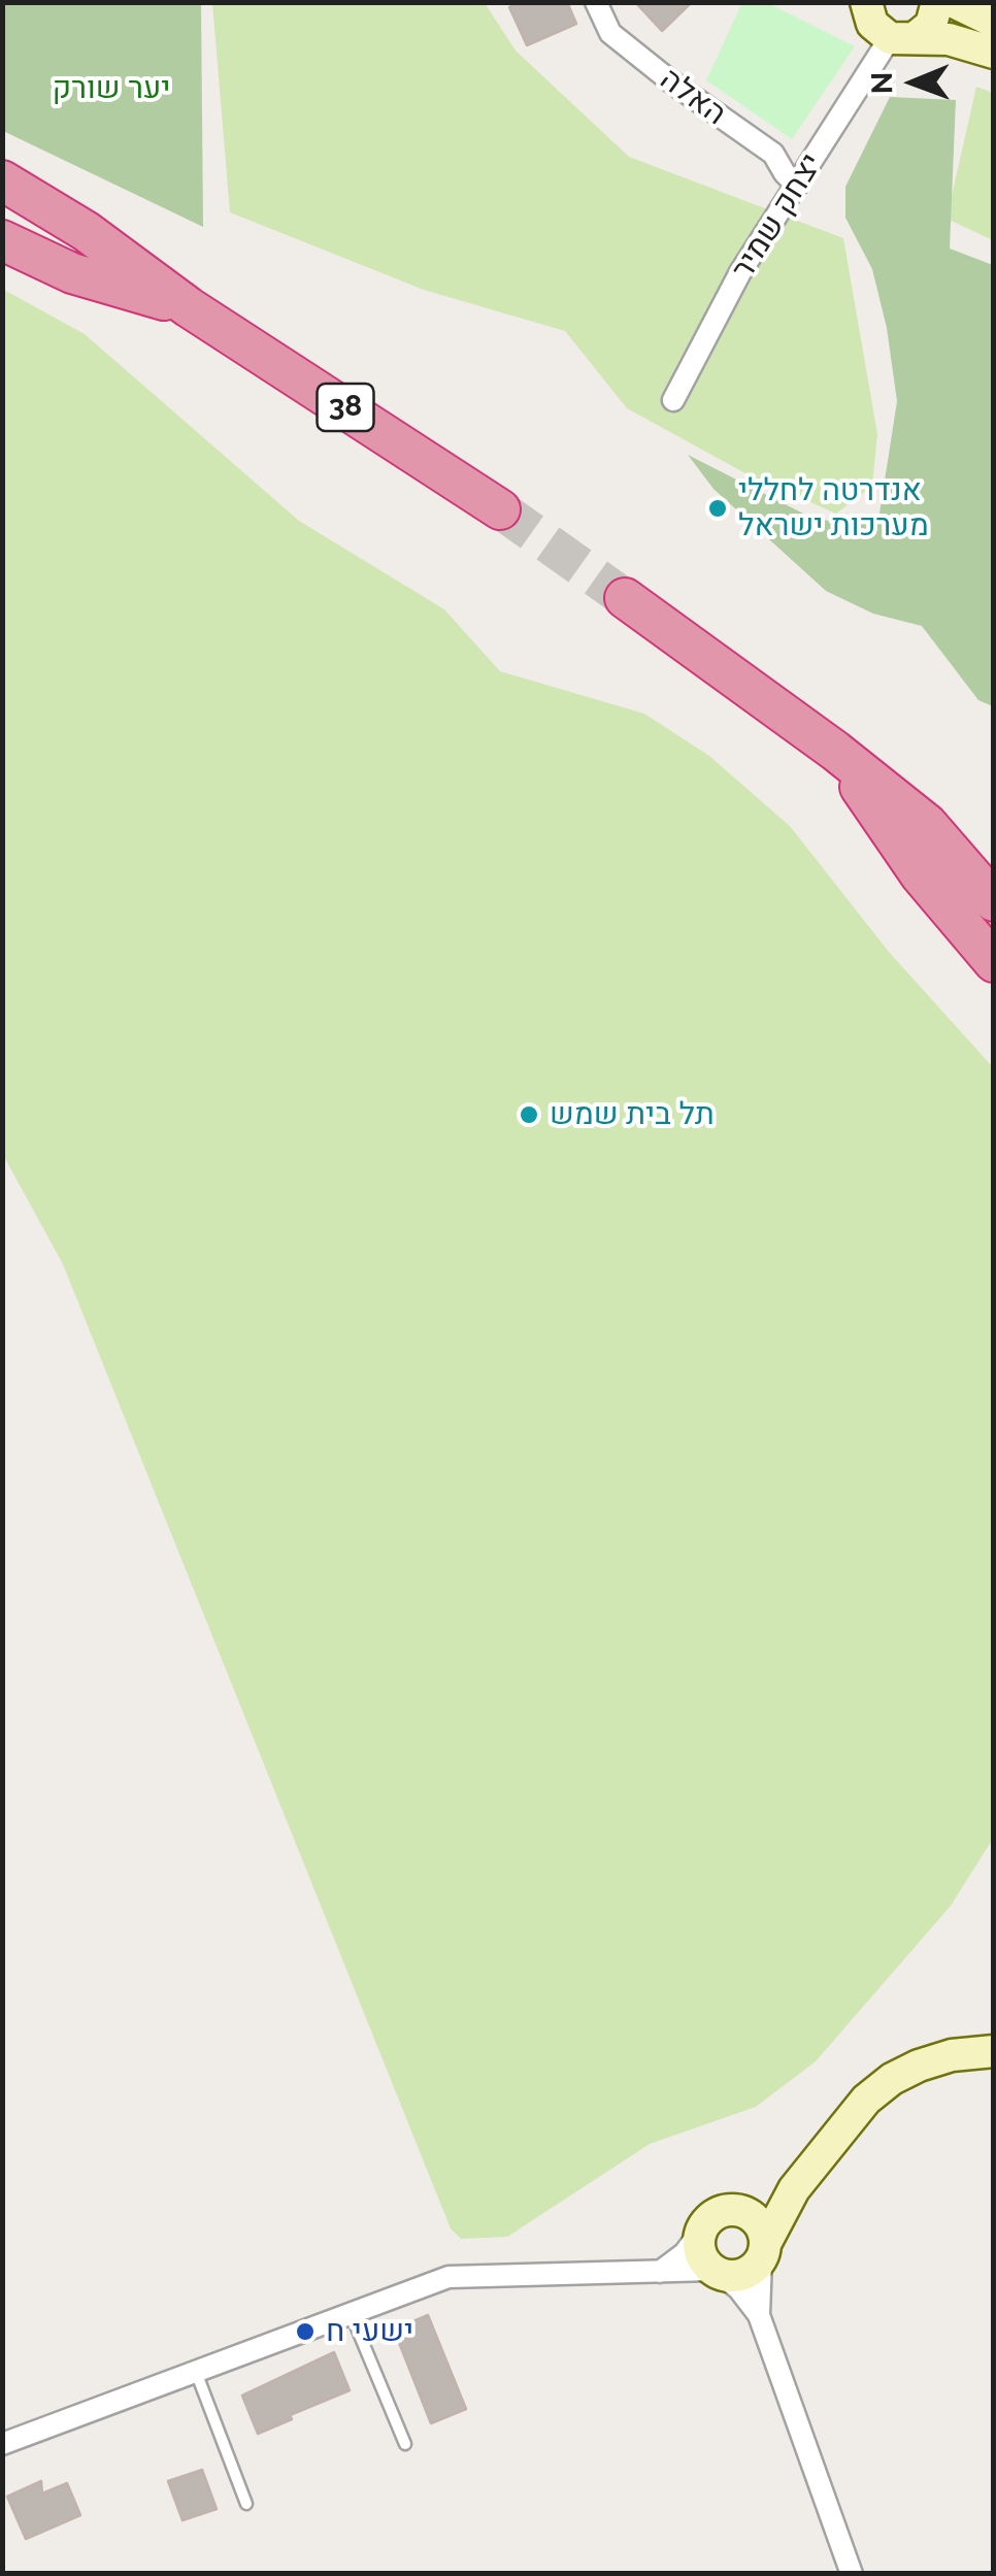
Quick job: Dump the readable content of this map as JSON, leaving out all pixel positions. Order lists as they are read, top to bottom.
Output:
{
  "streets": {
    "highway": ["38"],
    "street": ["האלה", "יצחק שמיר"]
  },
  "crossings": [
    ["האלה", "יצחק שמיר"]
  ],
  "parks": ["יער שורק"],
  "places": ["אנדרטה לחללי מערכות ישראל", "תל בית שמש", "ישעי ח"],
  "north": "left"
}
